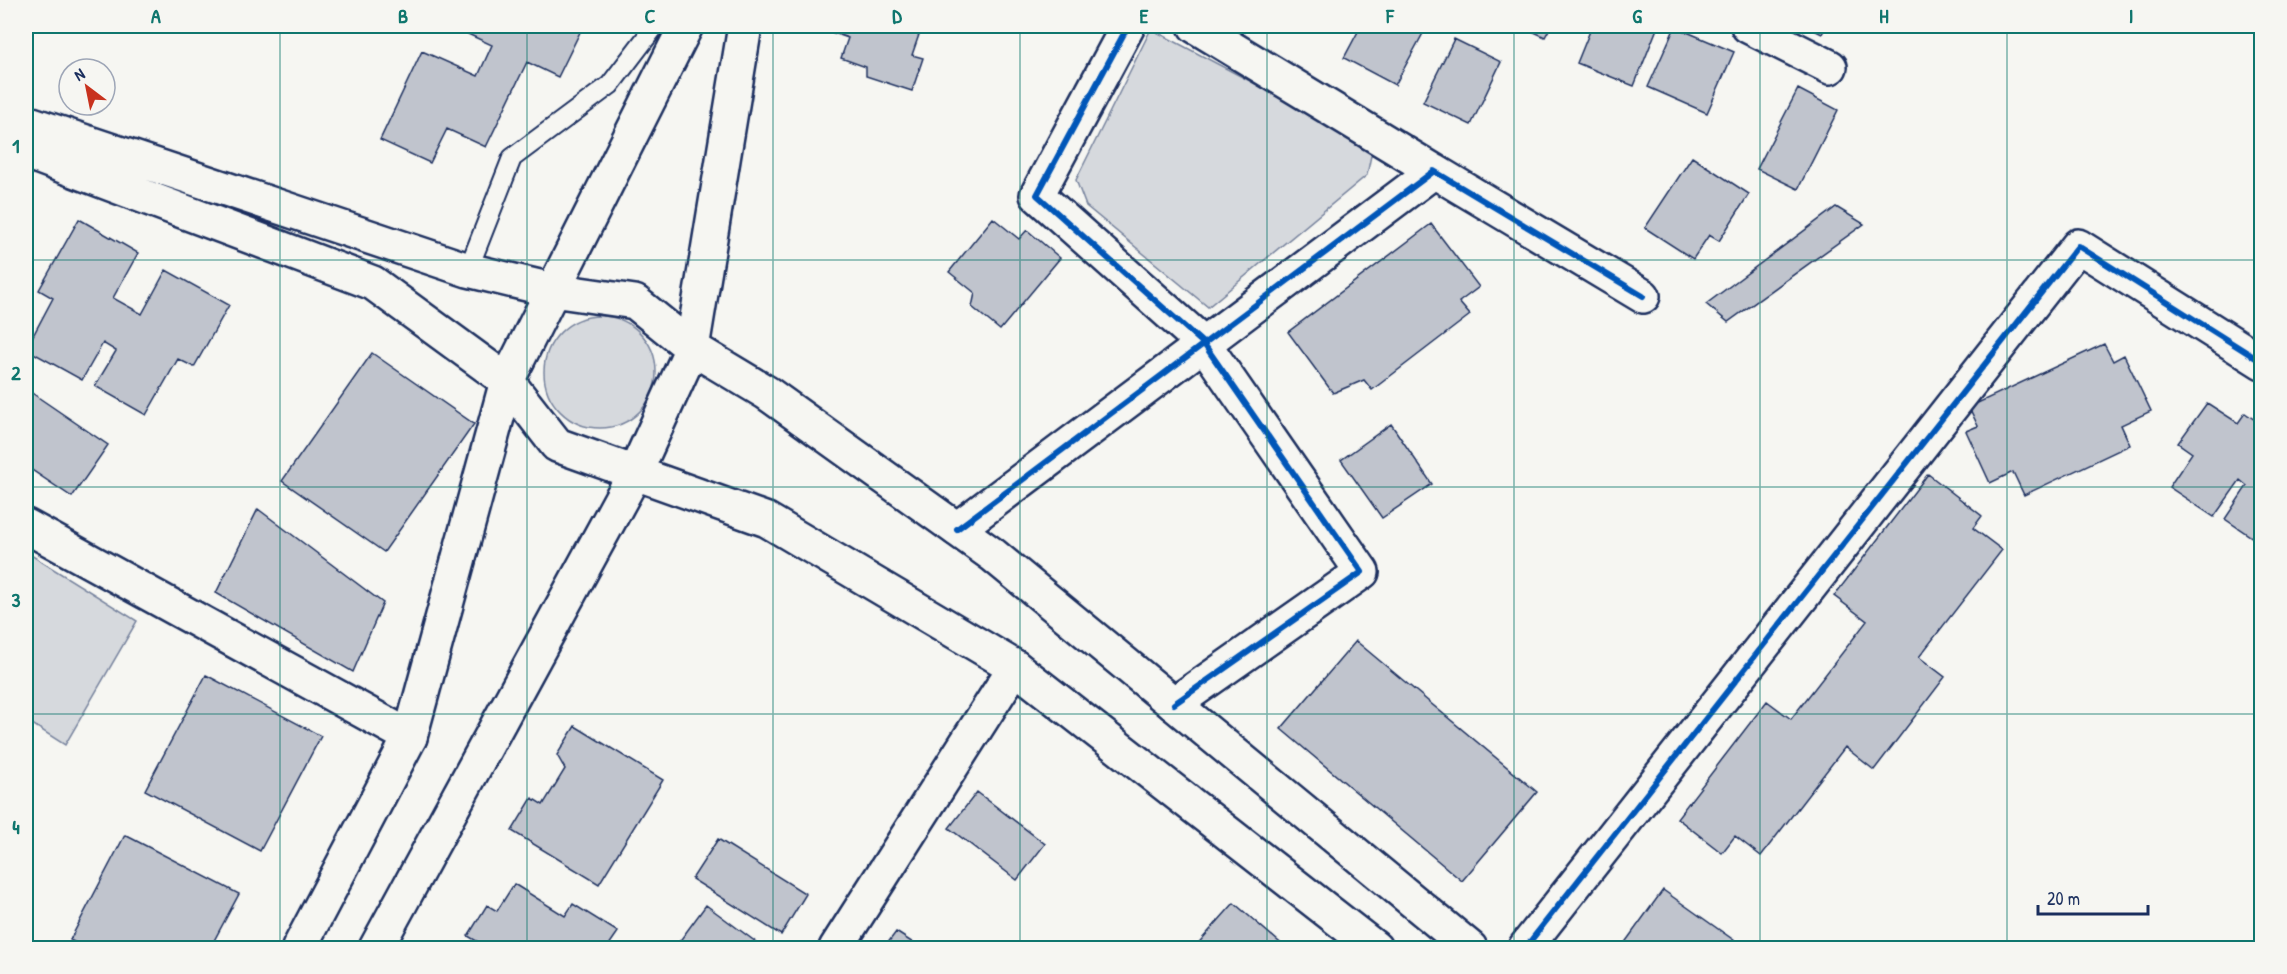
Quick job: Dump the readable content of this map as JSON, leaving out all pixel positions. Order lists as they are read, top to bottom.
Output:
{
  "scale_bar": "20 m",
  "north": "top left",
  "grid": {
    "columns": [
      "A",
      "B",
      "C",
      "D",
      "E",
      "F",
      "G",
      "H",
      "I"
    ],
    "rows": [
      "1",
      "2",
      "3",
      "4"
    ]
  }
}
